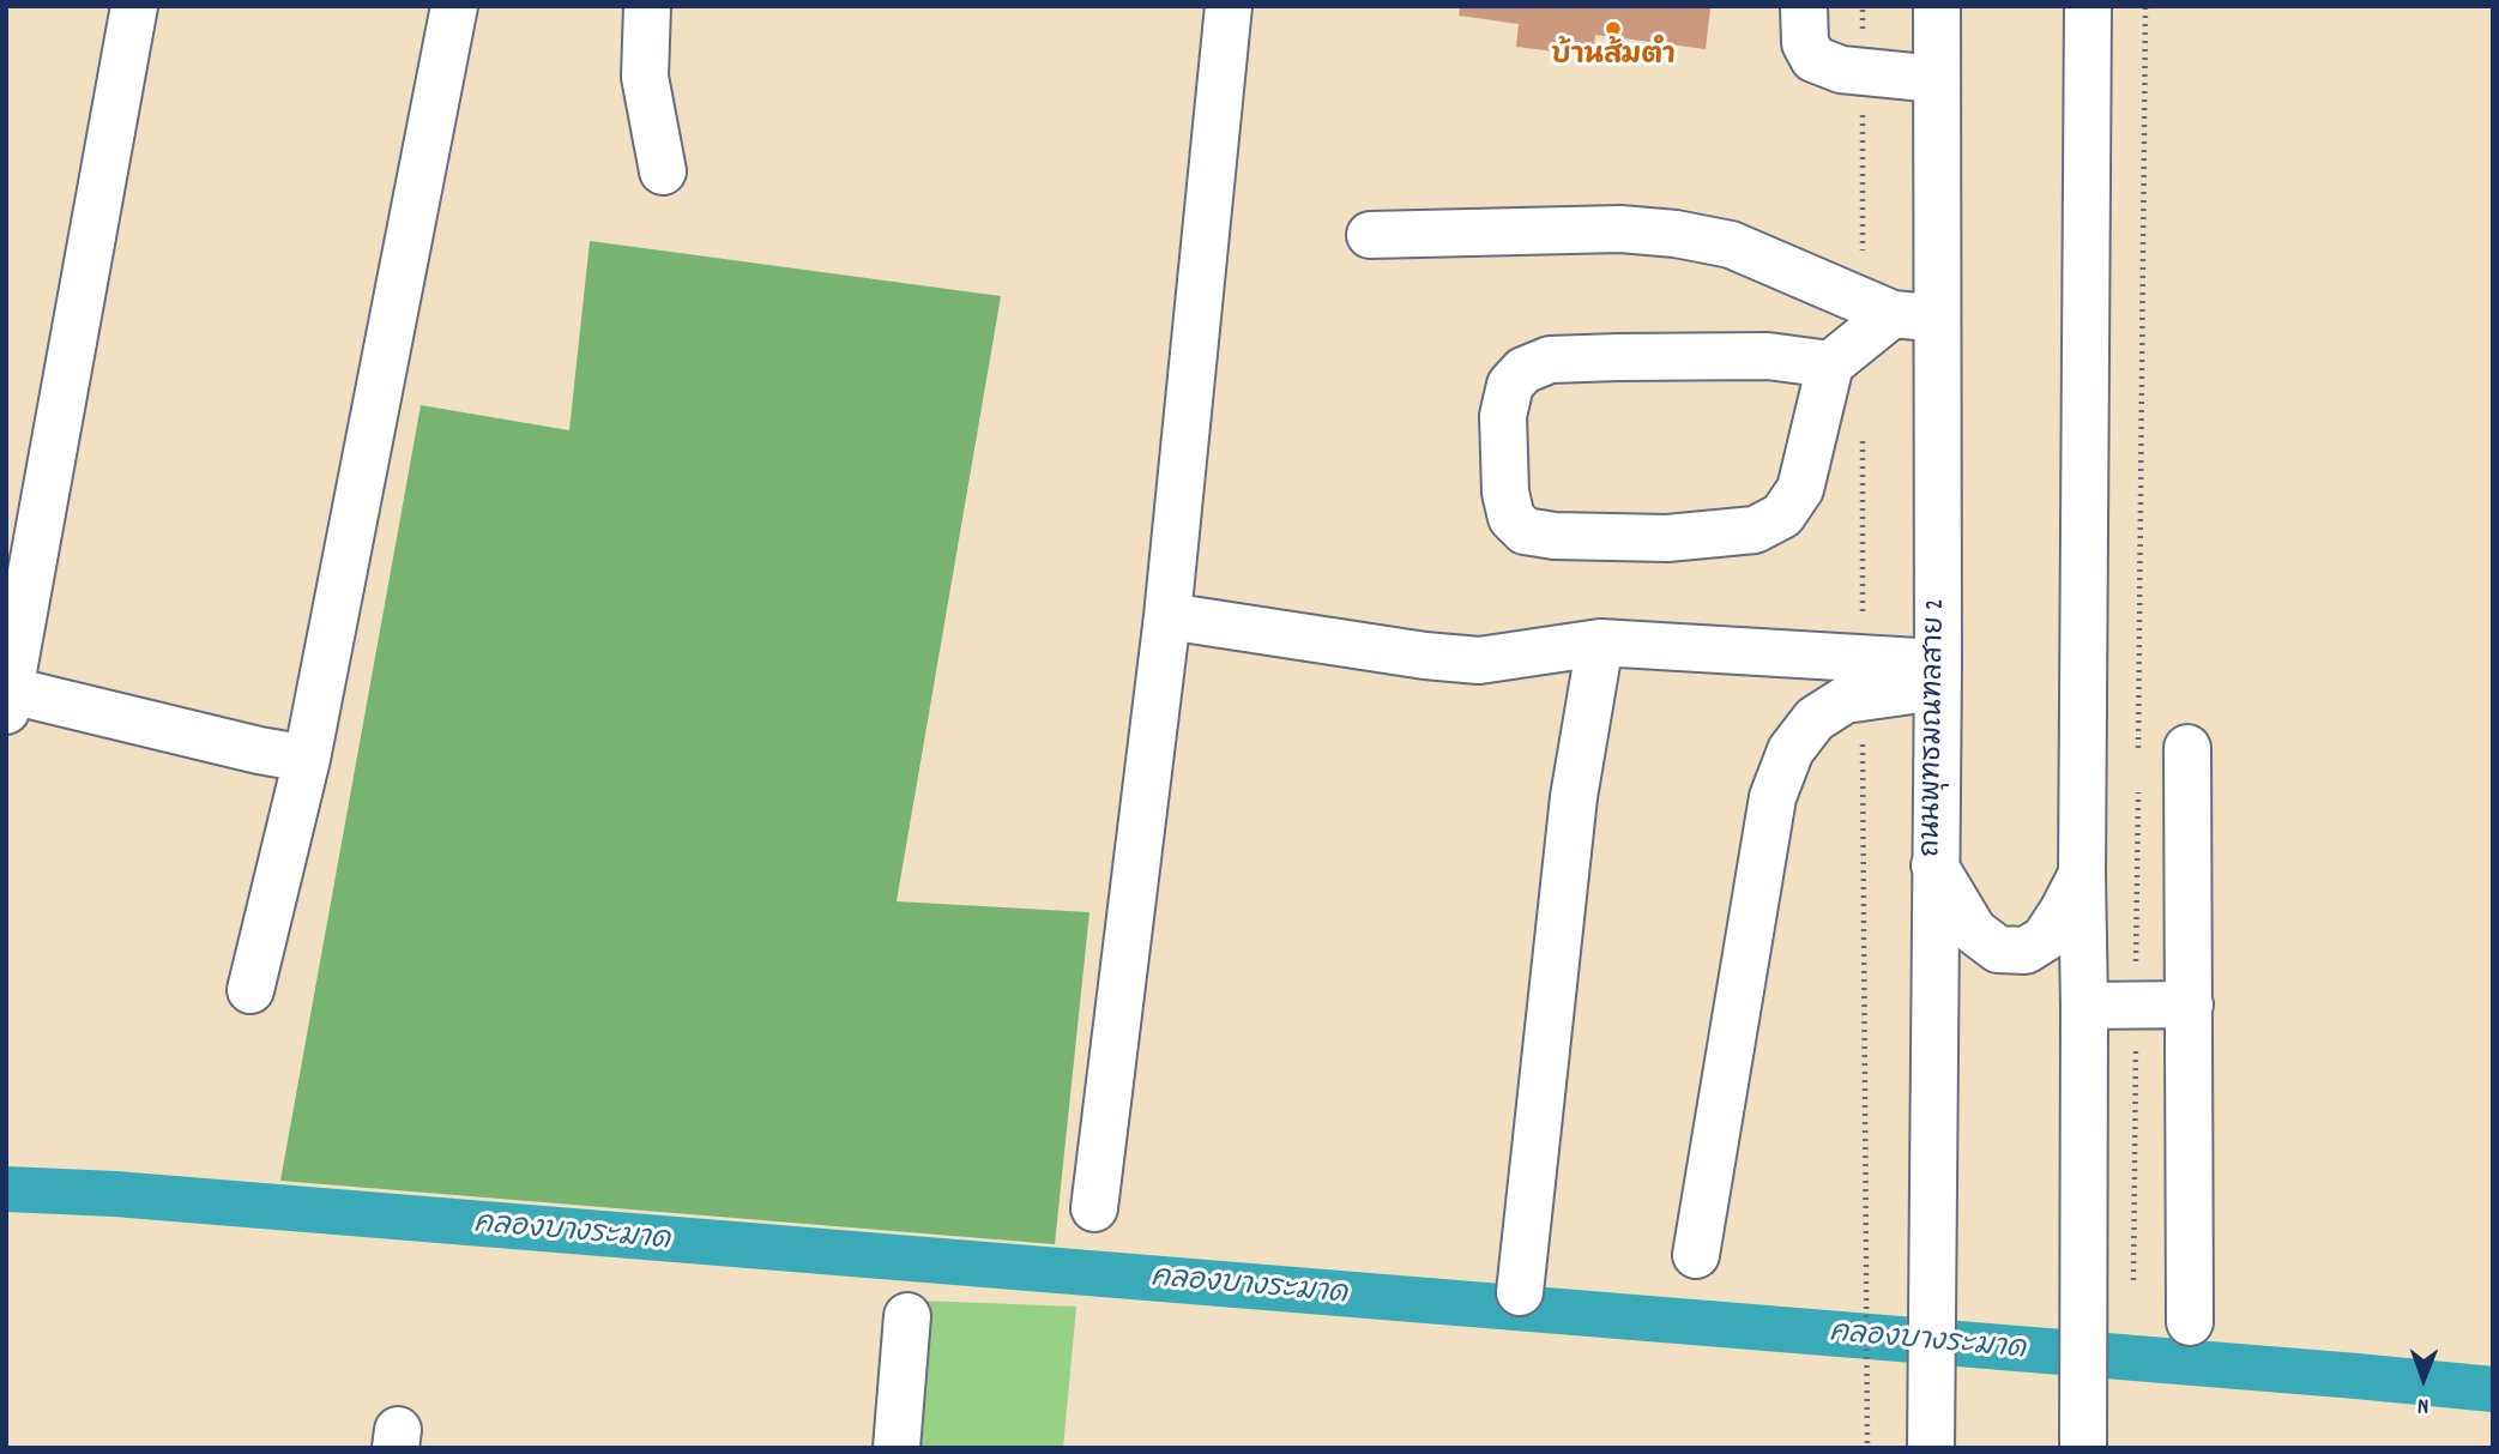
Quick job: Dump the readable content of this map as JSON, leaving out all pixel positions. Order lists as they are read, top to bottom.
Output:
{
  "streets": {
    "street": ["ถนนพุทธมณฑลสาย 2"]
  },
  "water": ["คลองบางระมาด"],
  "places": ["บ้านส้มตำ"],
  "north": "bottom"
}
